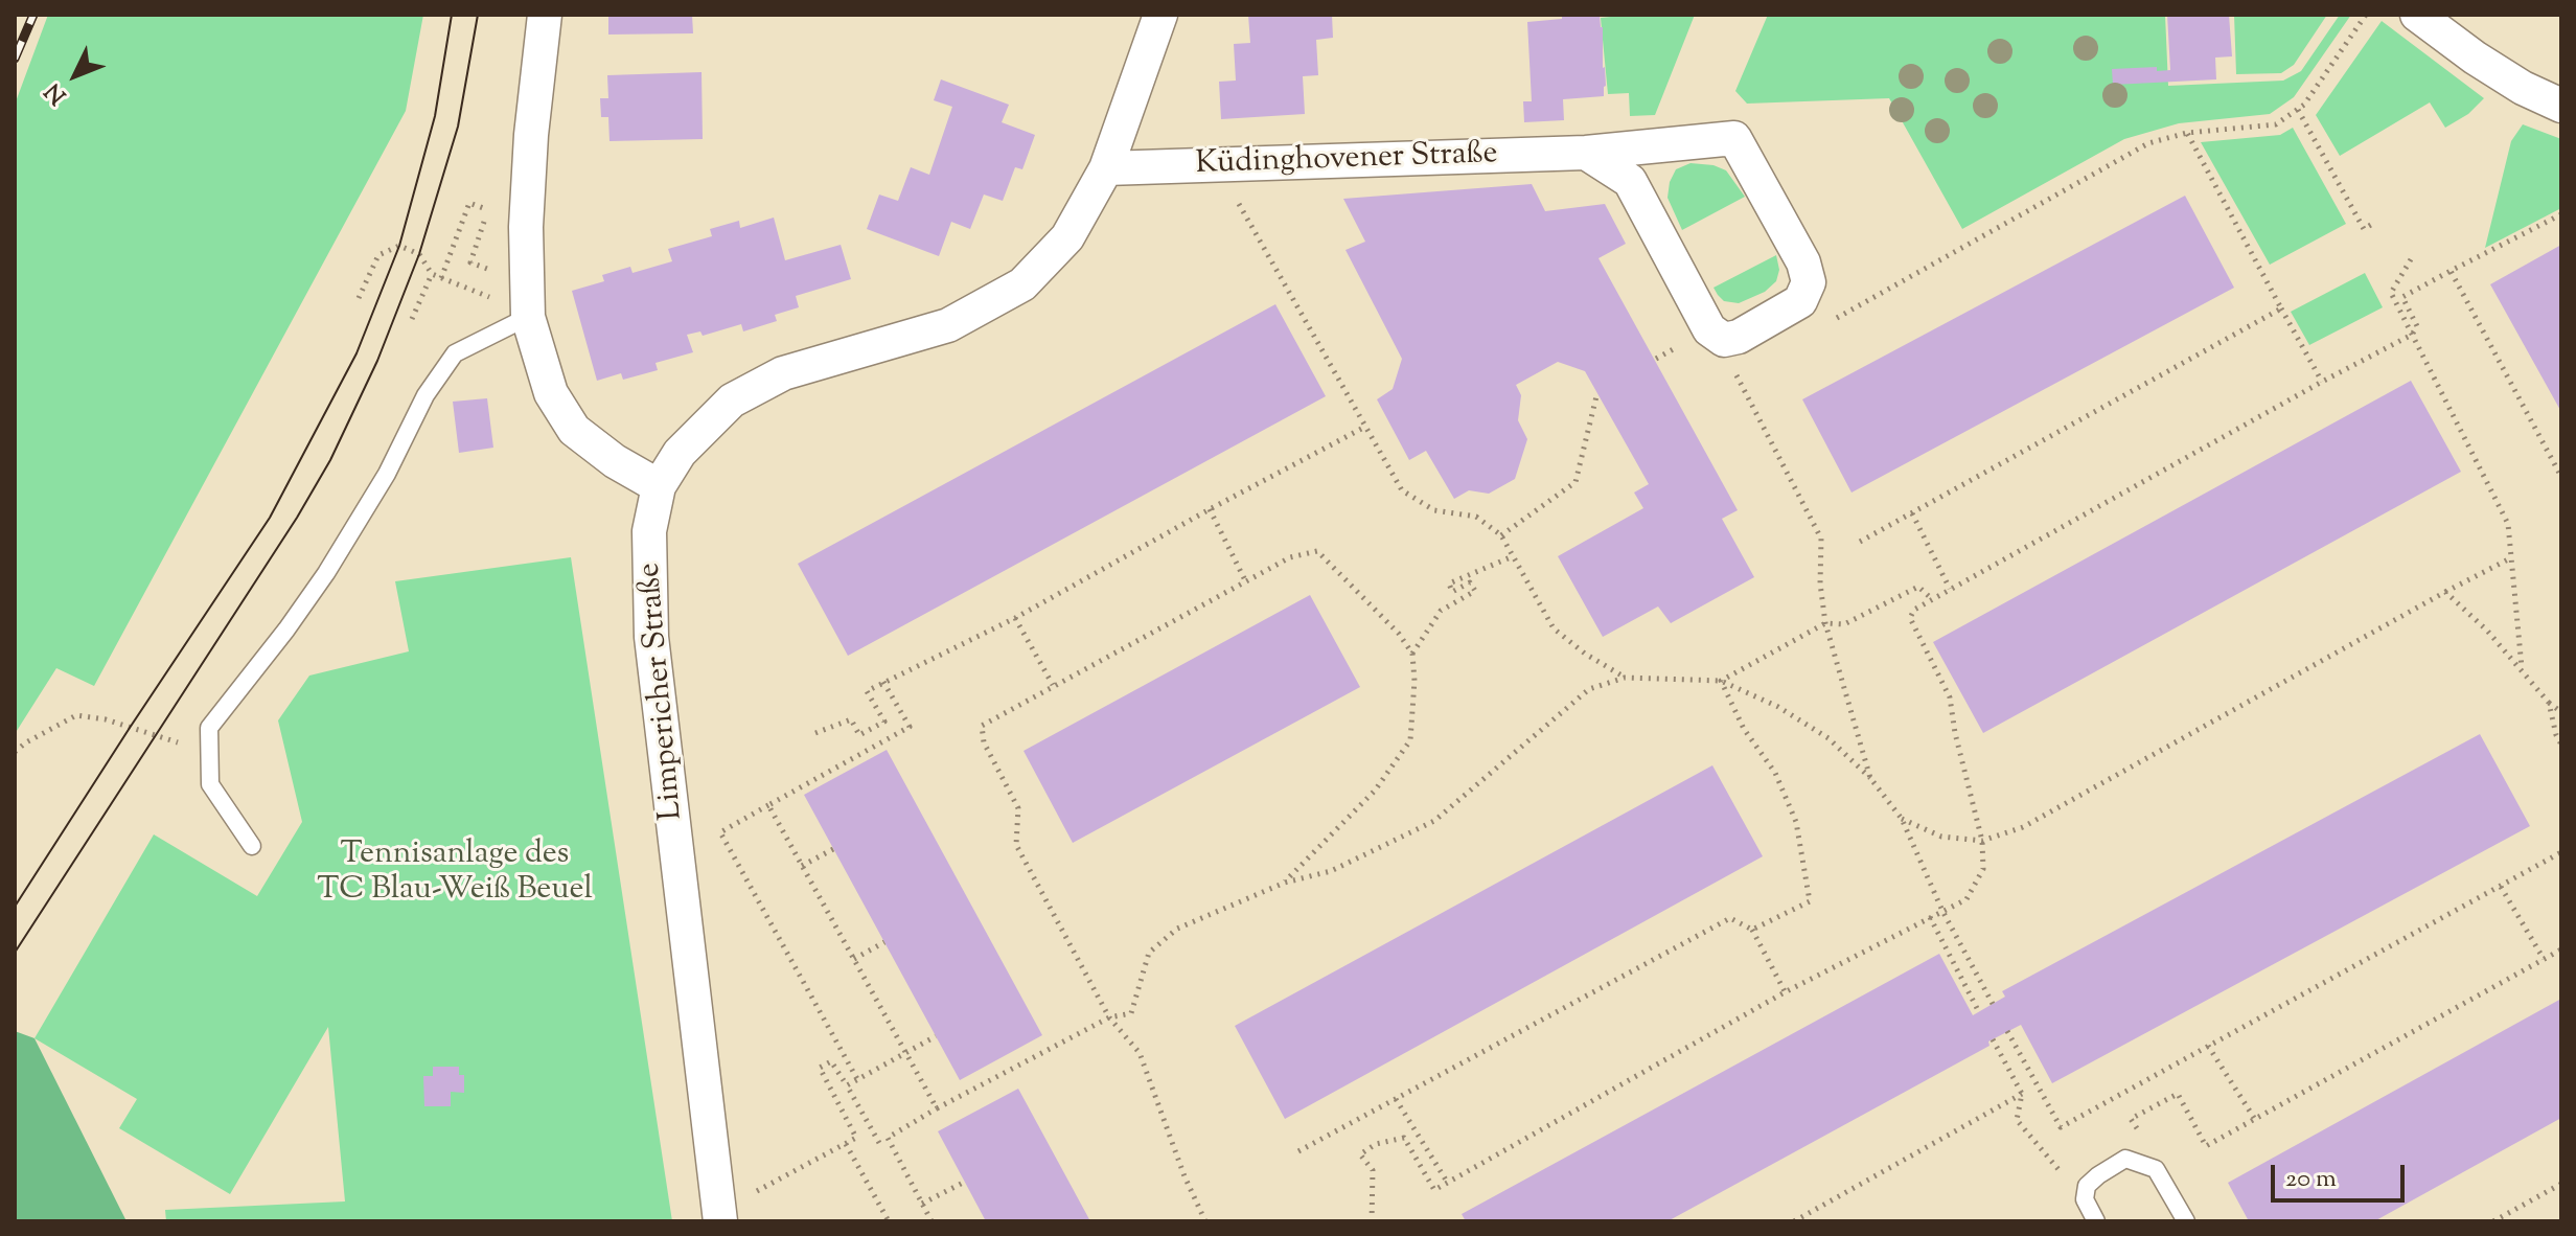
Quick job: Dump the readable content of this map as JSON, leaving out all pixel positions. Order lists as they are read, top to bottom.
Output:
{
  "streets": {
    "street": ["Küdinghovener Straße", "Limpericher Straße"]
  },
  "parks": ["Tennisanlage des TC Blau-Weiß Beuel"],
  "scale_bar": "20 m",
  "north": "bottom left"
}
